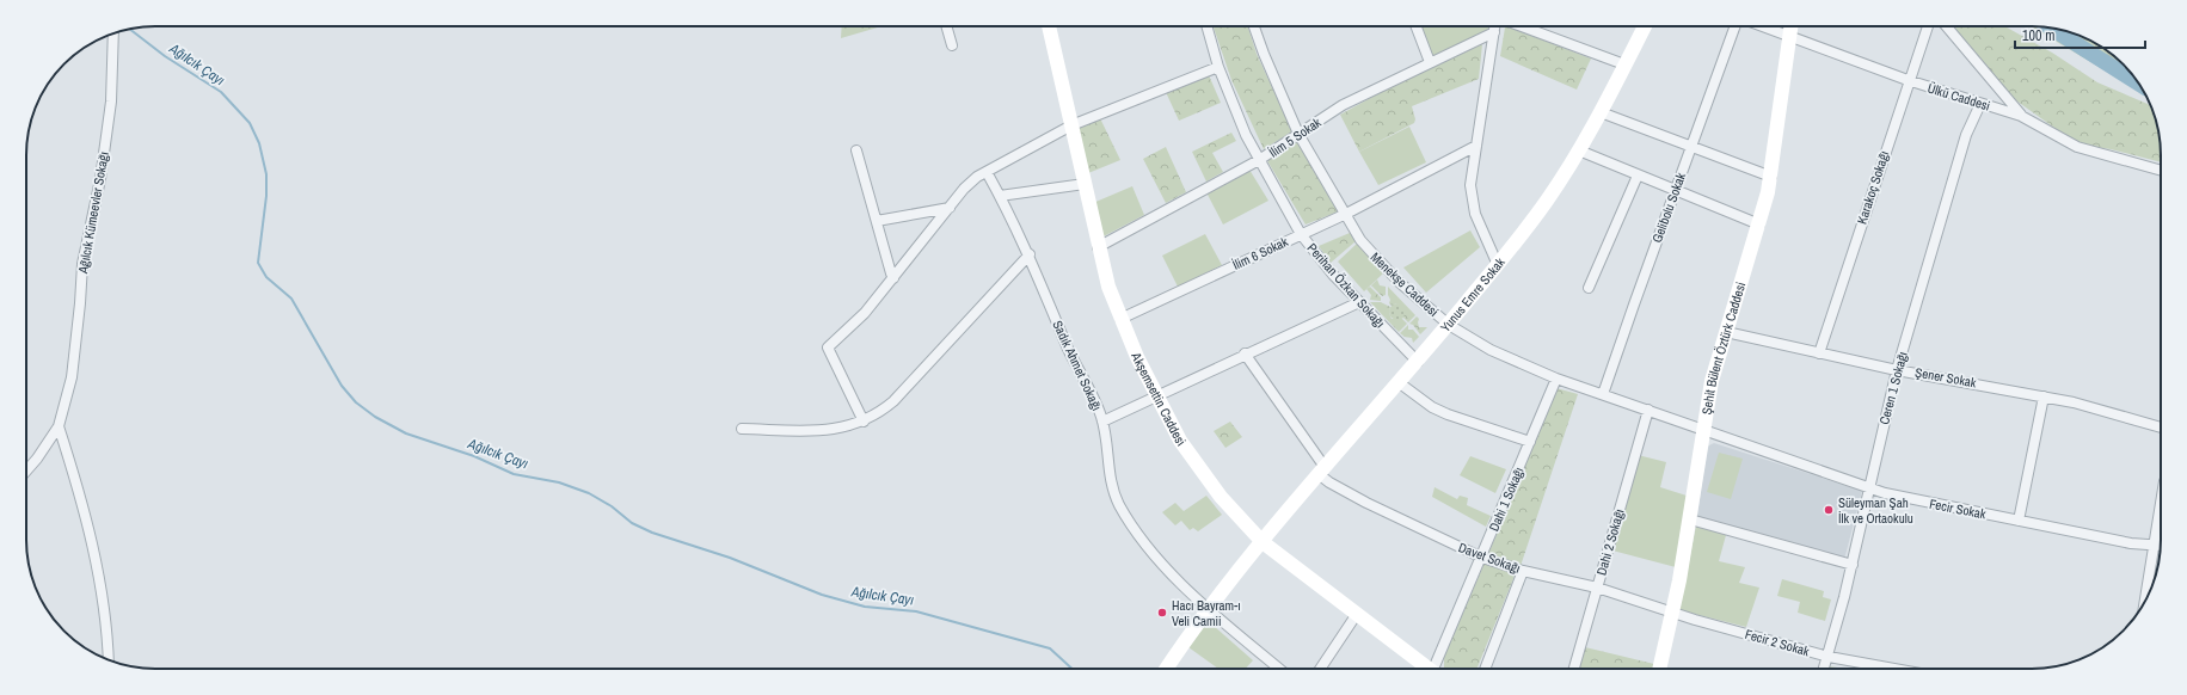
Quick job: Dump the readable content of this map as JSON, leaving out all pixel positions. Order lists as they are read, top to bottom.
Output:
{
  "streets": {
    "street": [
      "Ülkü Caddesi",
      "İlim 5 Sokak",
      "Karakoç Sokağı",
      "Gelibolu Sokak",
      "Ağılcık Kümeevler Sokağı",
      "İlim 6 Sokak",
      "Menekşe Caddesi",
      "Perihan Özkan Sokağı",
      "Yunus Emre Sokak",
      "Şehit Bülent Öztürk Caddesi",
      "Sadık Ahmet Sokağı",
      "Şener Sokak",
      "Ceren 1 Sokağı",
      "Akşemsettin Caddesi",
      "Dahi 1 Sokağı",
      "Fecir Sokak",
      "Dahi 2 Sokağı",
      "Davet Sokağı",
      "Fecir 2 Sokak"
    ]
  },
  "crossings": [
    ["Ülkü Caddesi", "Karakoç Sokağı"],
    ["Ülkü Caddesi", "Şehit Bülent Öztürk Caddesi"],
    ["Ülkü Caddesi", "Ceren 1 Sokağı"],
    ["İlim 5 Sokak", "Menekşe Caddesi"],
    ["İlim 5 Sokak", "Perihan Özkan Sokağı"],
    ["İlim 5 Sokak", "Akşemsettin Caddesi"],
    ["Karakoç Sokağı", "Şener Sokak"],
    ["Gelibolu Sokak", "Menekşe Caddesi"],
    ["İlim 6 Sokak", "Menekşe Caddesi"],
    ["İlim 6 Sokak", "Perihan Özkan Sokağı"],
    ["İlim 6 Sokak", "Akşemsettin Caddesi"],
    ["Menekşe Caddesi", "Yunus Emre Sokak"],
    ["Menekşe Caddesi", "Şehit Bülent Öztürk Caddesi"],
    ["Menekşe Caddesi", "Dahi 1 Sokağı"],
    ["Menekşe Caddesi", "Fecir Sokak"],
    ["Menekşe Caddesi", "Dahi 2 Sokağı"],
    ["Perihan Özkan Sokağı", "Yunus Emre Sokak"],
    ["Yunus Emre Sokak", "Sadık Ahmet Sokağı"],
    ["Yunus Emre Sokak", "Akşemsettin Caddesi"],
    ["Yunus Emre Sokak", "Davet Sokağı"],
    ["Şehit Bülent Öztürk Caddesi", "Şener Sokak"],
    ["Şehit Bülent Öztürk Caddesi", "Fecir Sokak"],
    ["Şehit Bülent Öztürk Caddesi", "Davet Sokağı"],
    ["Şehit Bülent Öztürk Caddesi", "Fecir 2 Sokak"],
    ["Şener Sokak", "Ceren 1 Sokağı"],
    ["Ceren 1 Sokağı", "Fecir Sokak"],
    ["Ceren 1 Sokağı", "Fecir 2 Sokak"],
    ["Dahi 1 Sokağı", "Davet Sokağı"],
    ["Dahi 2 Sokağı", "Davet Sokağı"],
    ["Davet Sokağı", "Fecir 2 Sokak"]
  ],
  "water": ["Ağılcık Çayı"],
  "places": ["Süleyman Şah İlk ve Ortaokulu", "Hacı Bayram-ı Veli Camii"],
  "scale_bar": "100 m"
}
